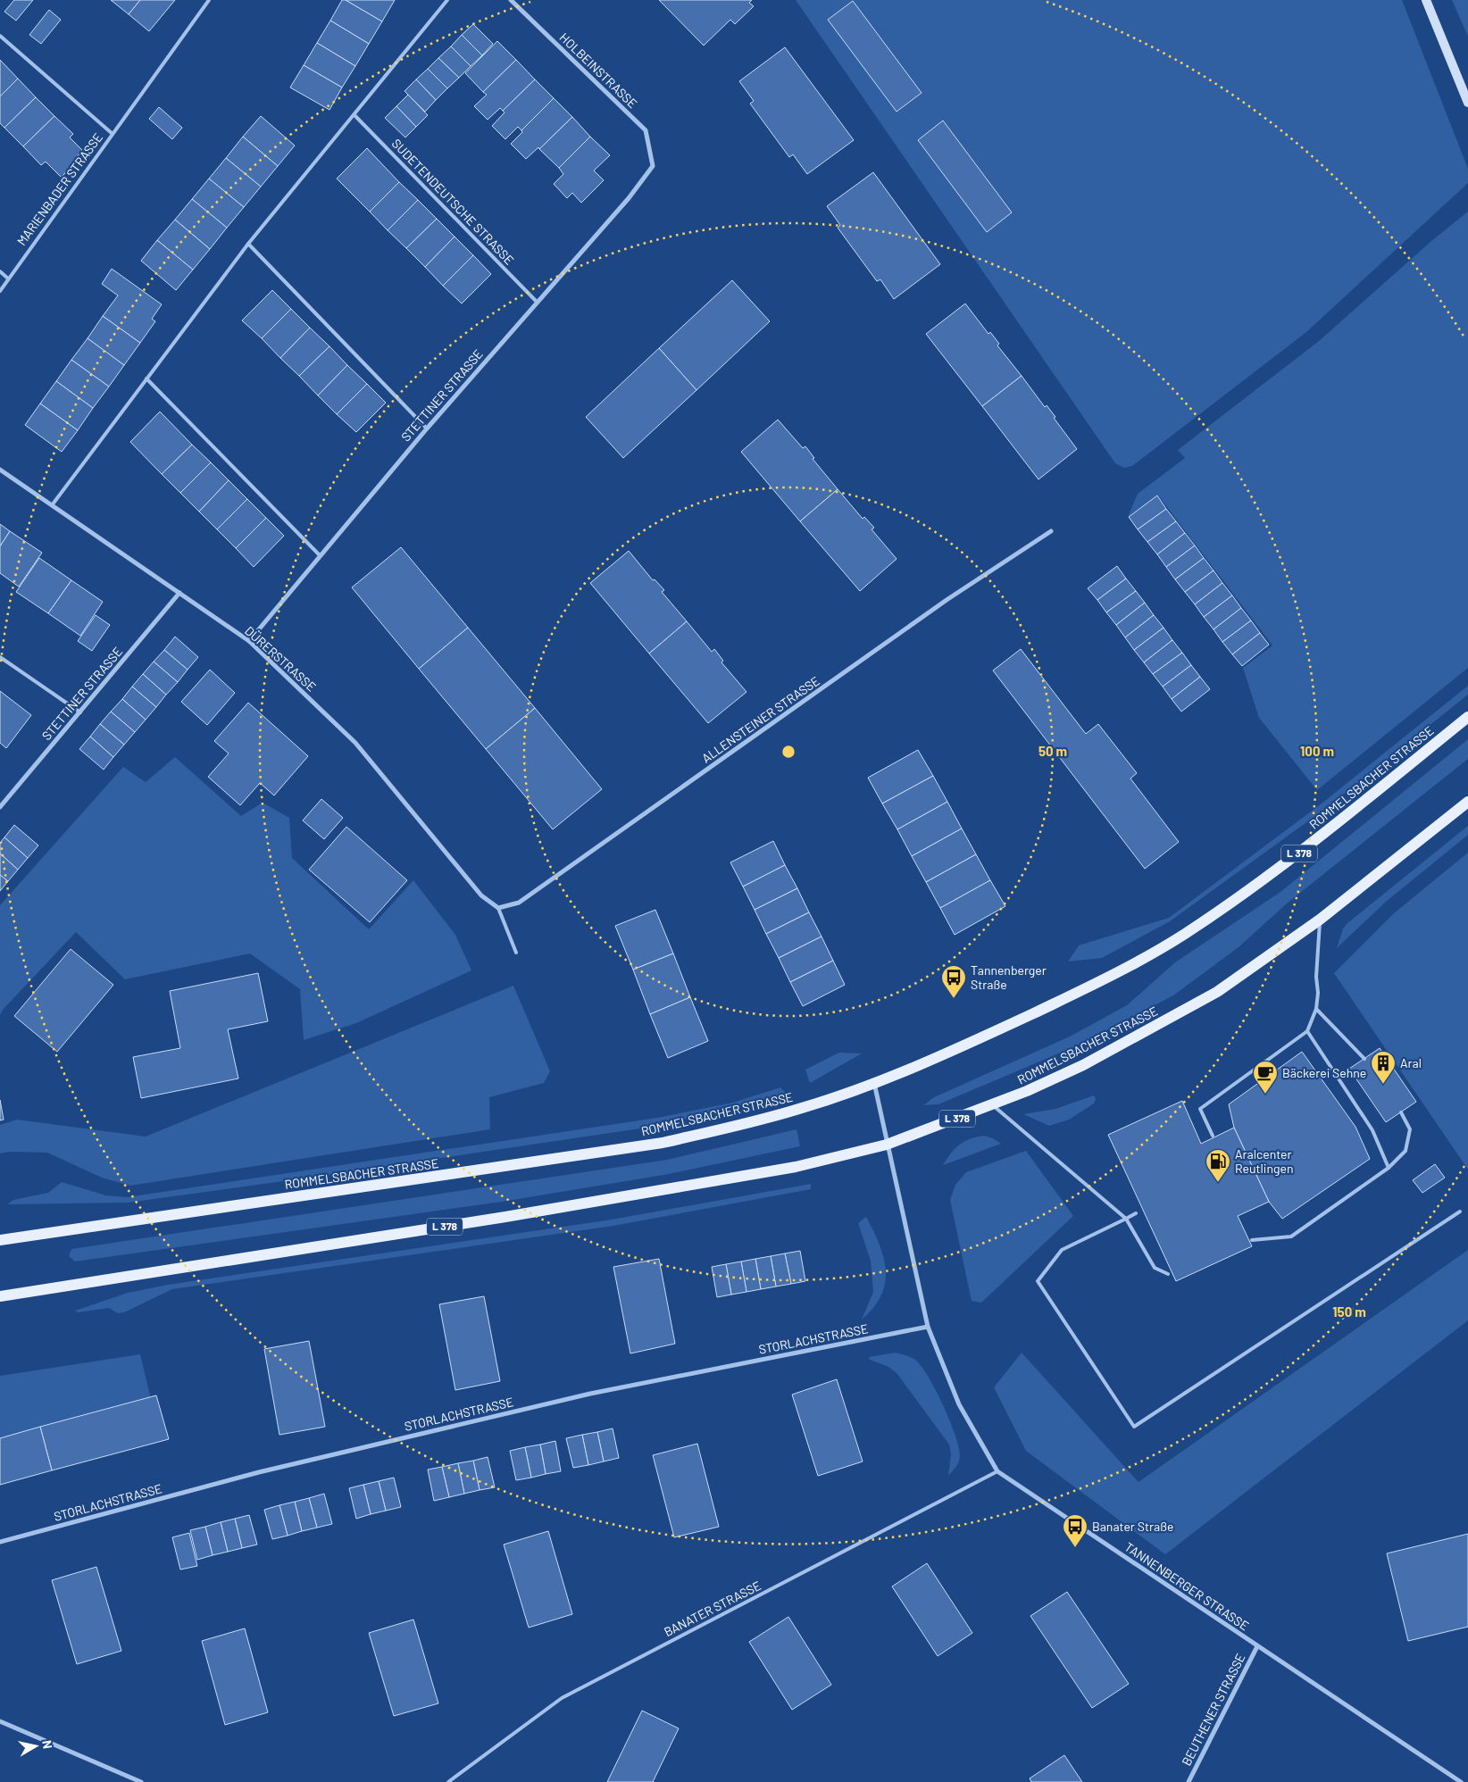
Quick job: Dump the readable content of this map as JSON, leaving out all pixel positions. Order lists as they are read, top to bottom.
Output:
{
  "streets": {
    "main road": ["ROMMELSBACHER STRASSE", "L 378"],
    "street": [
      "HOLBEINSTRASSE",
      "STETTINER STRASSE",
      "DÜRERSTRASSE",
      "ALLENSTEINER STRASSE",
      "STORLACHSTRASSE",
      "TANNENBERGER STRASSE",
      "BEUTHENER STRASSE"
    ],
    "lane": ["MARIENBADER STRASSE", "SUDETENDEUTSCHE STRASSE", "BANATER STRASSE"]
  },
  "crossings": [
    ["HOLBEINSTRASSE", "STETTINER STRASSE"],
    ["SUDETENDEUTSCHE STRASSE", "STETTINER STRASSE"],
    ["STETTINER STRASSE", "DÜRERSTRASSE"],
    ["DÜRERSTRASSE", "ALLENSTEINER STRASSE"],
    ["ROMMELSBACHER STRASSE", "TANNENBERGER STRASSE"],
    ["STORLACHSTRASSE", "TANNENBERGER STRASSE"],
    ["TANNENBERGER STRASSE", "BANATER STRASSE"],
    ["TANNENBERGER STRASSE", "BEUTHENER STRASSE"]
  ],
  "places": {
    "bus stop": ["Tannenberger Straße", "Banater Straße"],
    "building": ["Aral"],
    "cafe": ["Bäckerei Sehne"],
    "fuel station": ["Aralcenter Reutlingen"]
  },
  "north": "right",
  "rings": ["50 m", "100 m", "150 m"]
}
